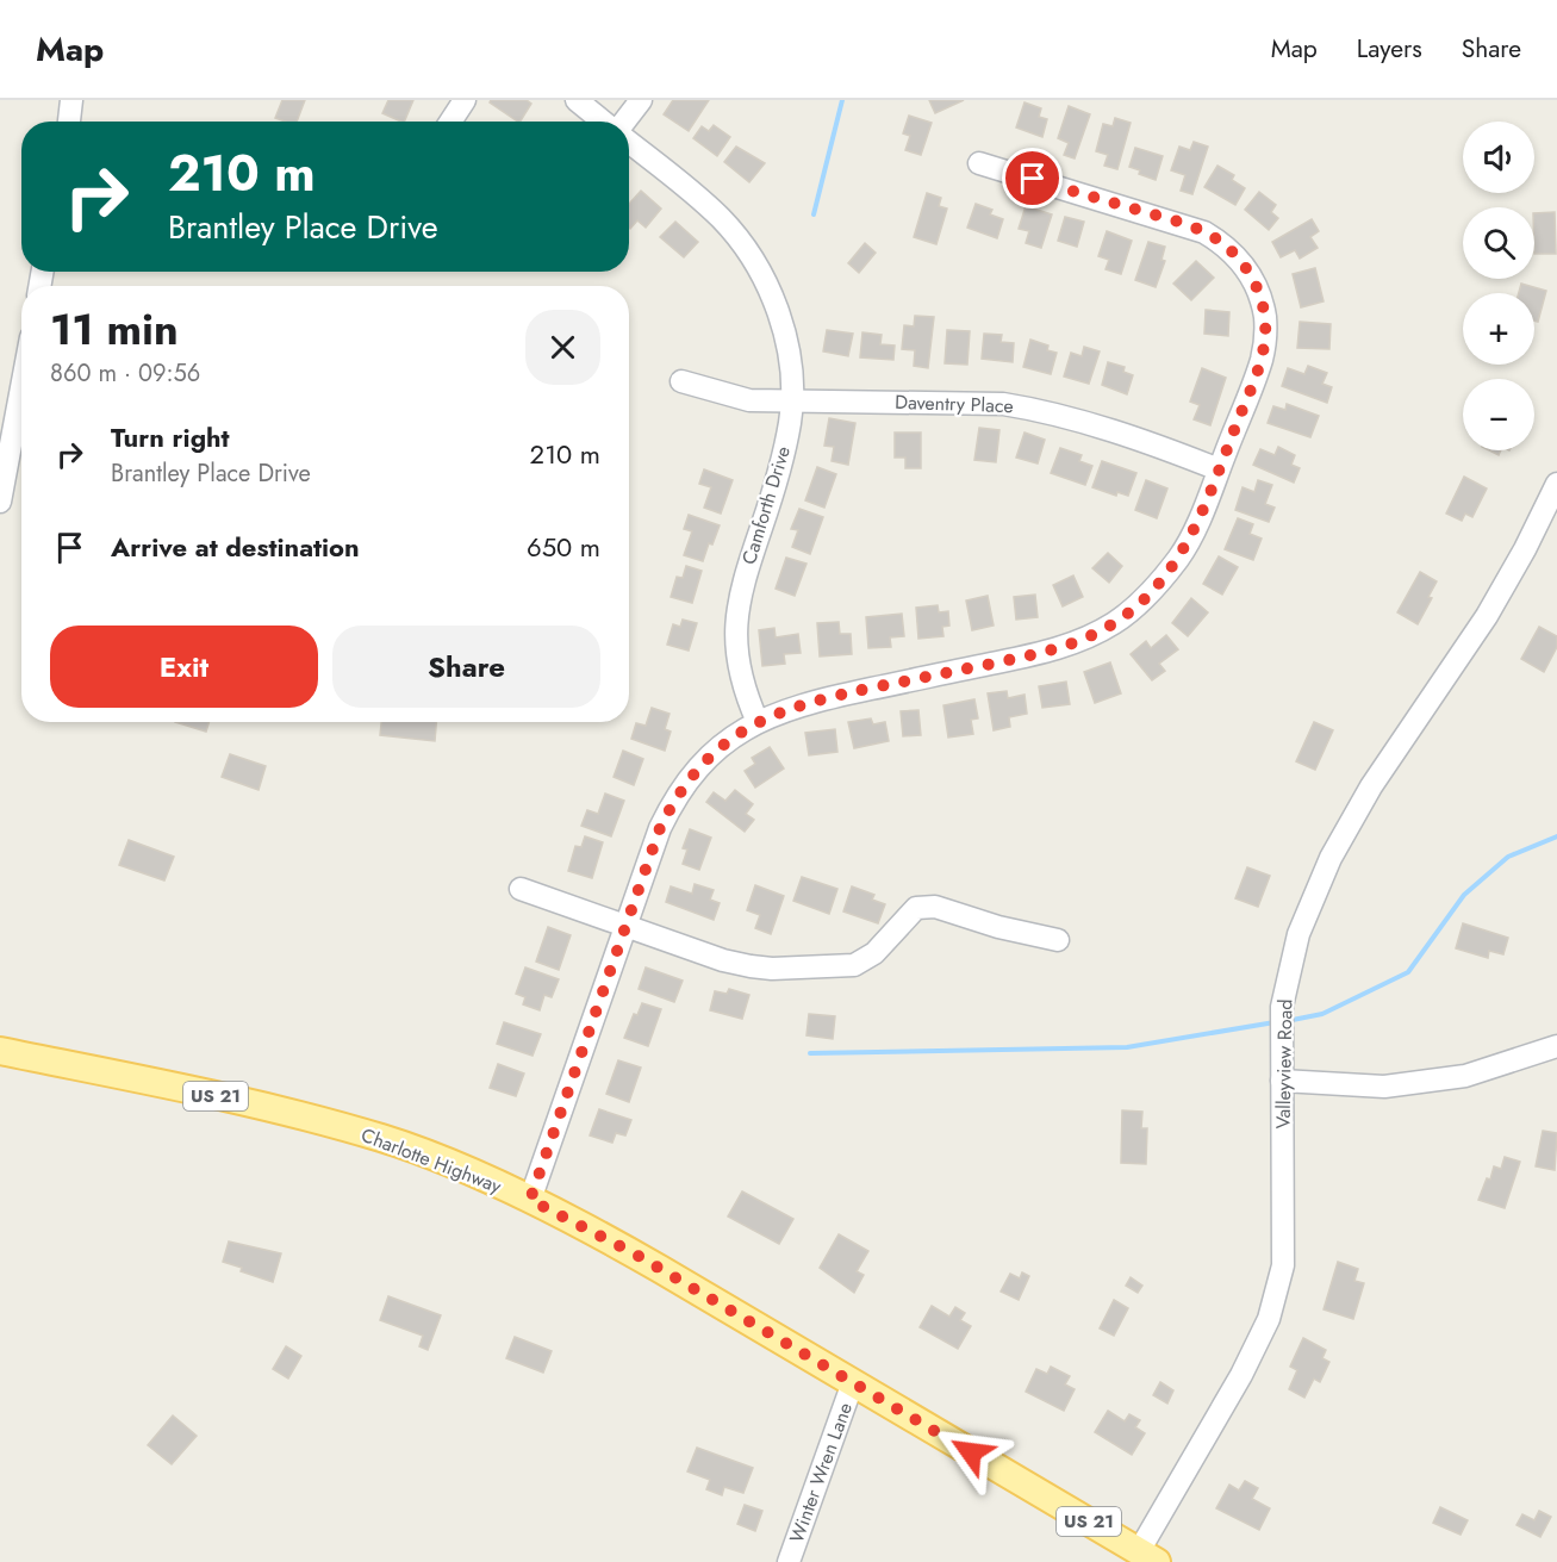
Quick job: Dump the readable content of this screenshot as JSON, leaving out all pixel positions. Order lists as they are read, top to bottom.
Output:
{
  "streets": {
    "main road": ["US 21", "Charlotte Highway"],
    "street": [
      "Daventry Place",
      "Camforth Drive",
      "Valleyview Road",
      "Winter Wren Lane"
    ]
  },
  "crossings": [
    ["Daventry Place", "Camforth Drive"],
    ["Valleyview Road", "Charlotte Highway"],
    ["Charlotte Highway", "Winter Wren Lane"]
  ],
  "page": {
    "header": "Map",
    "nav": ["Map", "Layers", "Share"],
    "map_buttons": ["+", "−"],
    "turn": ["210 m", "Brantley Place Drive"],
    "heading": ["11 min", "860 m · 09:56"],
    "list": [
      {
        "name": "Turn right",
        "note": "Brantley Place Drive",
        "value": "210 m"
      },
      {
        "name": "Arrive at destination",
        "value": "650 m"
      }
    ],
    "buttons": ["Exit", "Share"]
  }
}
